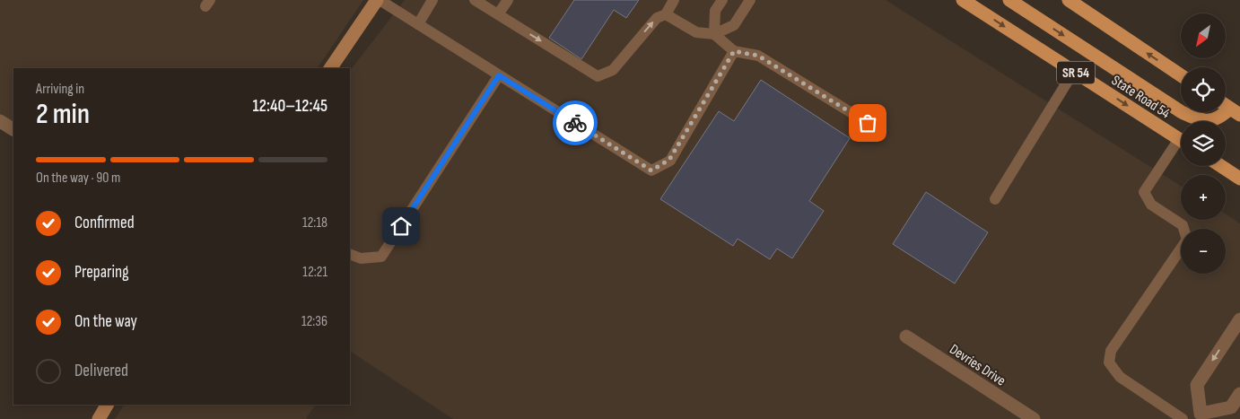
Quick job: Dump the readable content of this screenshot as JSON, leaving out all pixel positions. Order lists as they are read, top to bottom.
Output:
{
  "streets": {
    "main road": ["SR 54", "State Road 54"],
    "street": ["Devries Drive"]
  },
  "north": "bottom left",
  "page": {
    "map_buttons": ["+", "−"],
    "heading": ["2 min", "Arriving in", "12:40–12:45"],
    "bar": "On the way · 90 m",
    "list": [
      ["Confirmed", "12:18"],
      ["Preparing", "12:21"],
      ["On the way", "12:36"],
      "Delivered"
    ]
  }
}
